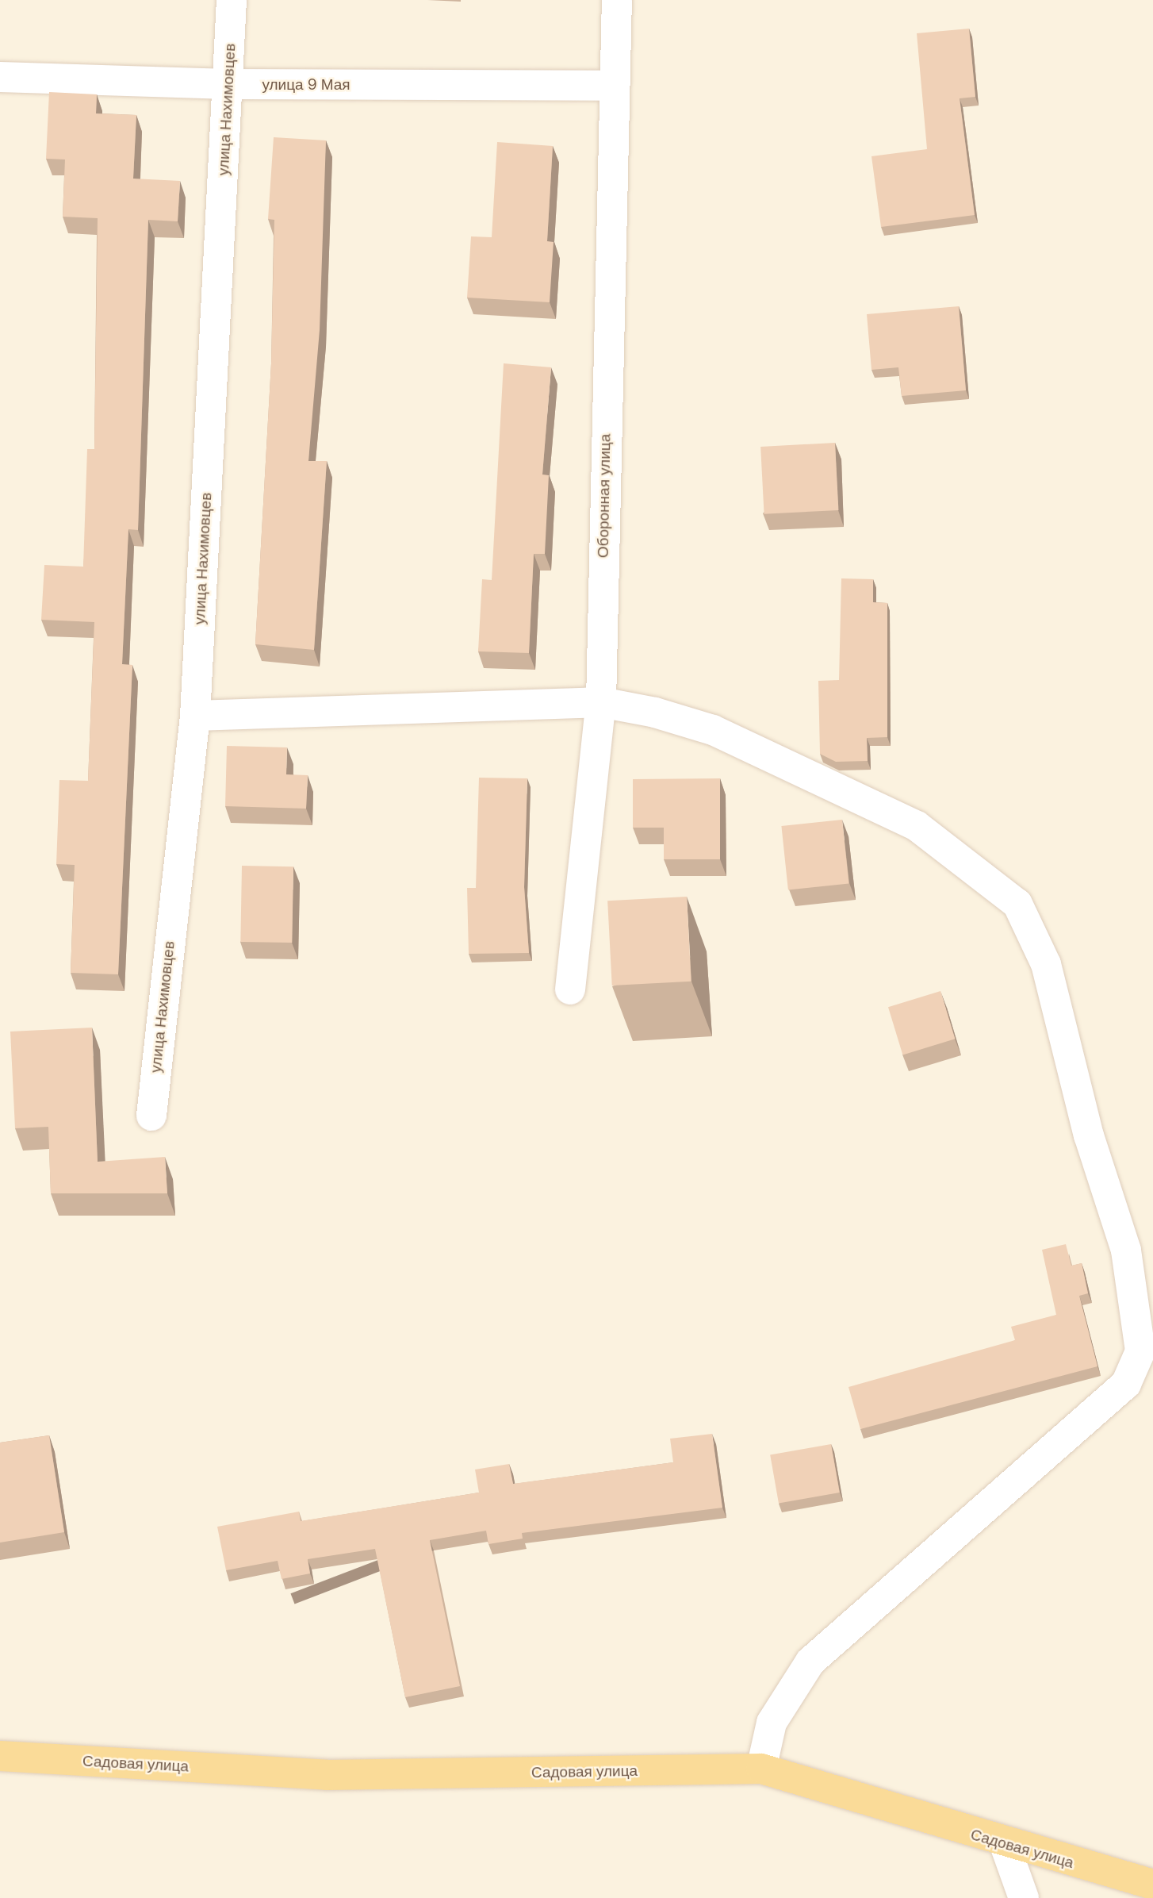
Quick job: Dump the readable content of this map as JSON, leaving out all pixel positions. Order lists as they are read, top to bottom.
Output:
{
  "streets": {
    "main road": ["Садовая улица"],
    "street": ["улица 9 Мая", "улица Нахимовцев", "Оборонная улица"]
  },
  "crossings": [
    ["улица 9 Мая", "улица Нахимовцев"],
    ["улица 9 Мая", "Оборонная улица"]
  ]
}
